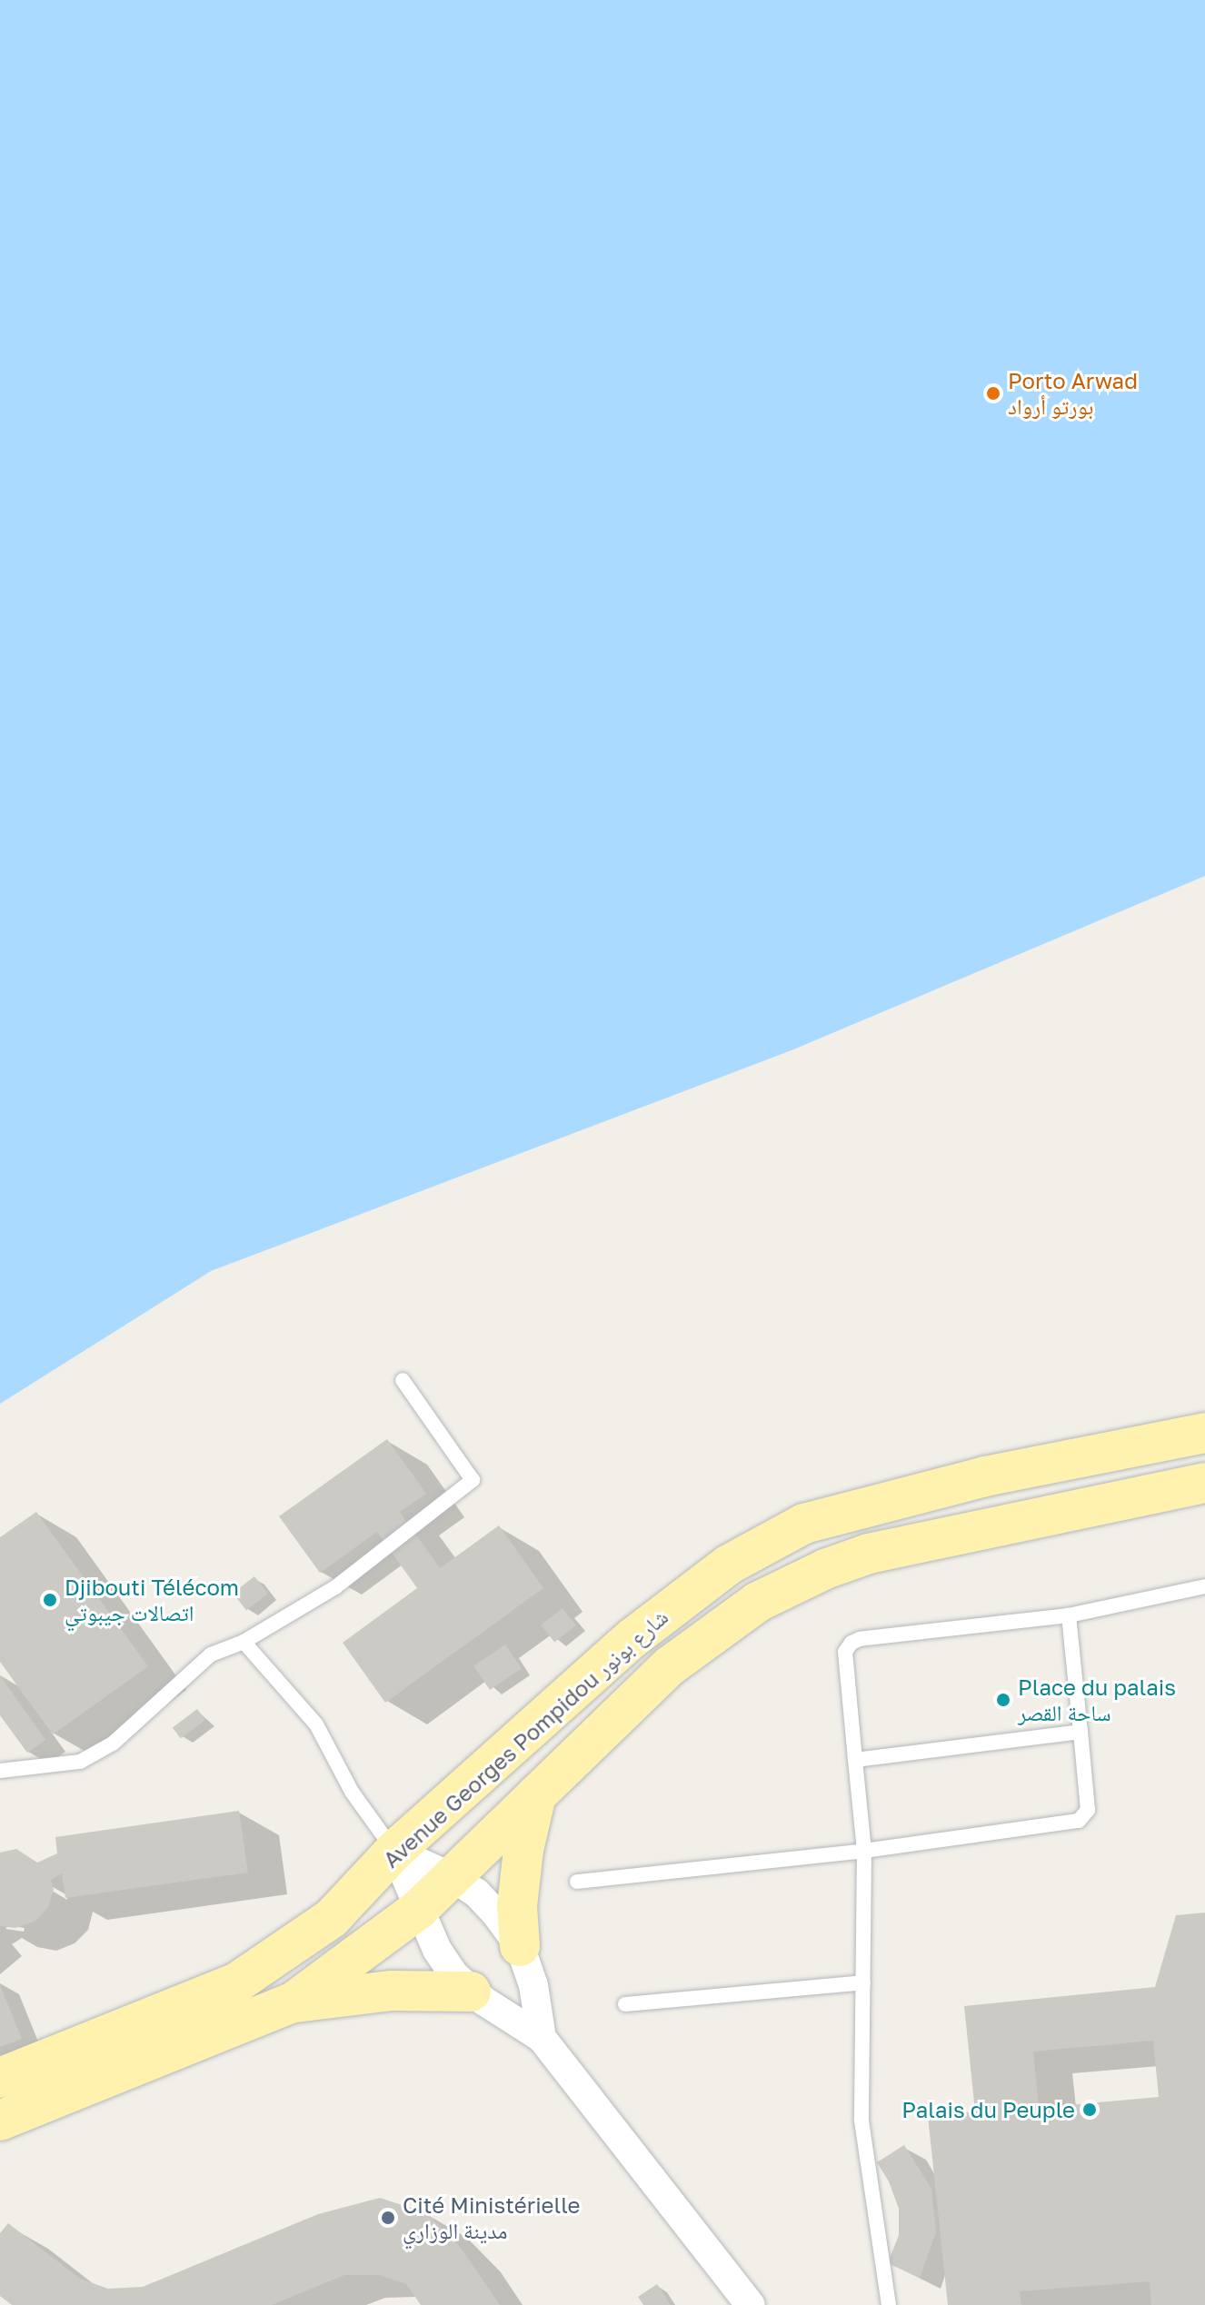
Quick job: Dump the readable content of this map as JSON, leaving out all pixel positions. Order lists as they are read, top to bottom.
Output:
{
  "streets": {
    "main road": ["Avenue Georges Pompidou شارع بونور"]
  },
  "places": [
    "Porto Arwad بورتو أرواد",
    "Djibouti Télécom اتصالات جيبوتي",
    "Place du palais ساحة القصر",
    "Palais du Peuple",
    "Cité Ministérielle مدينة الوزاري"
  ]
}
